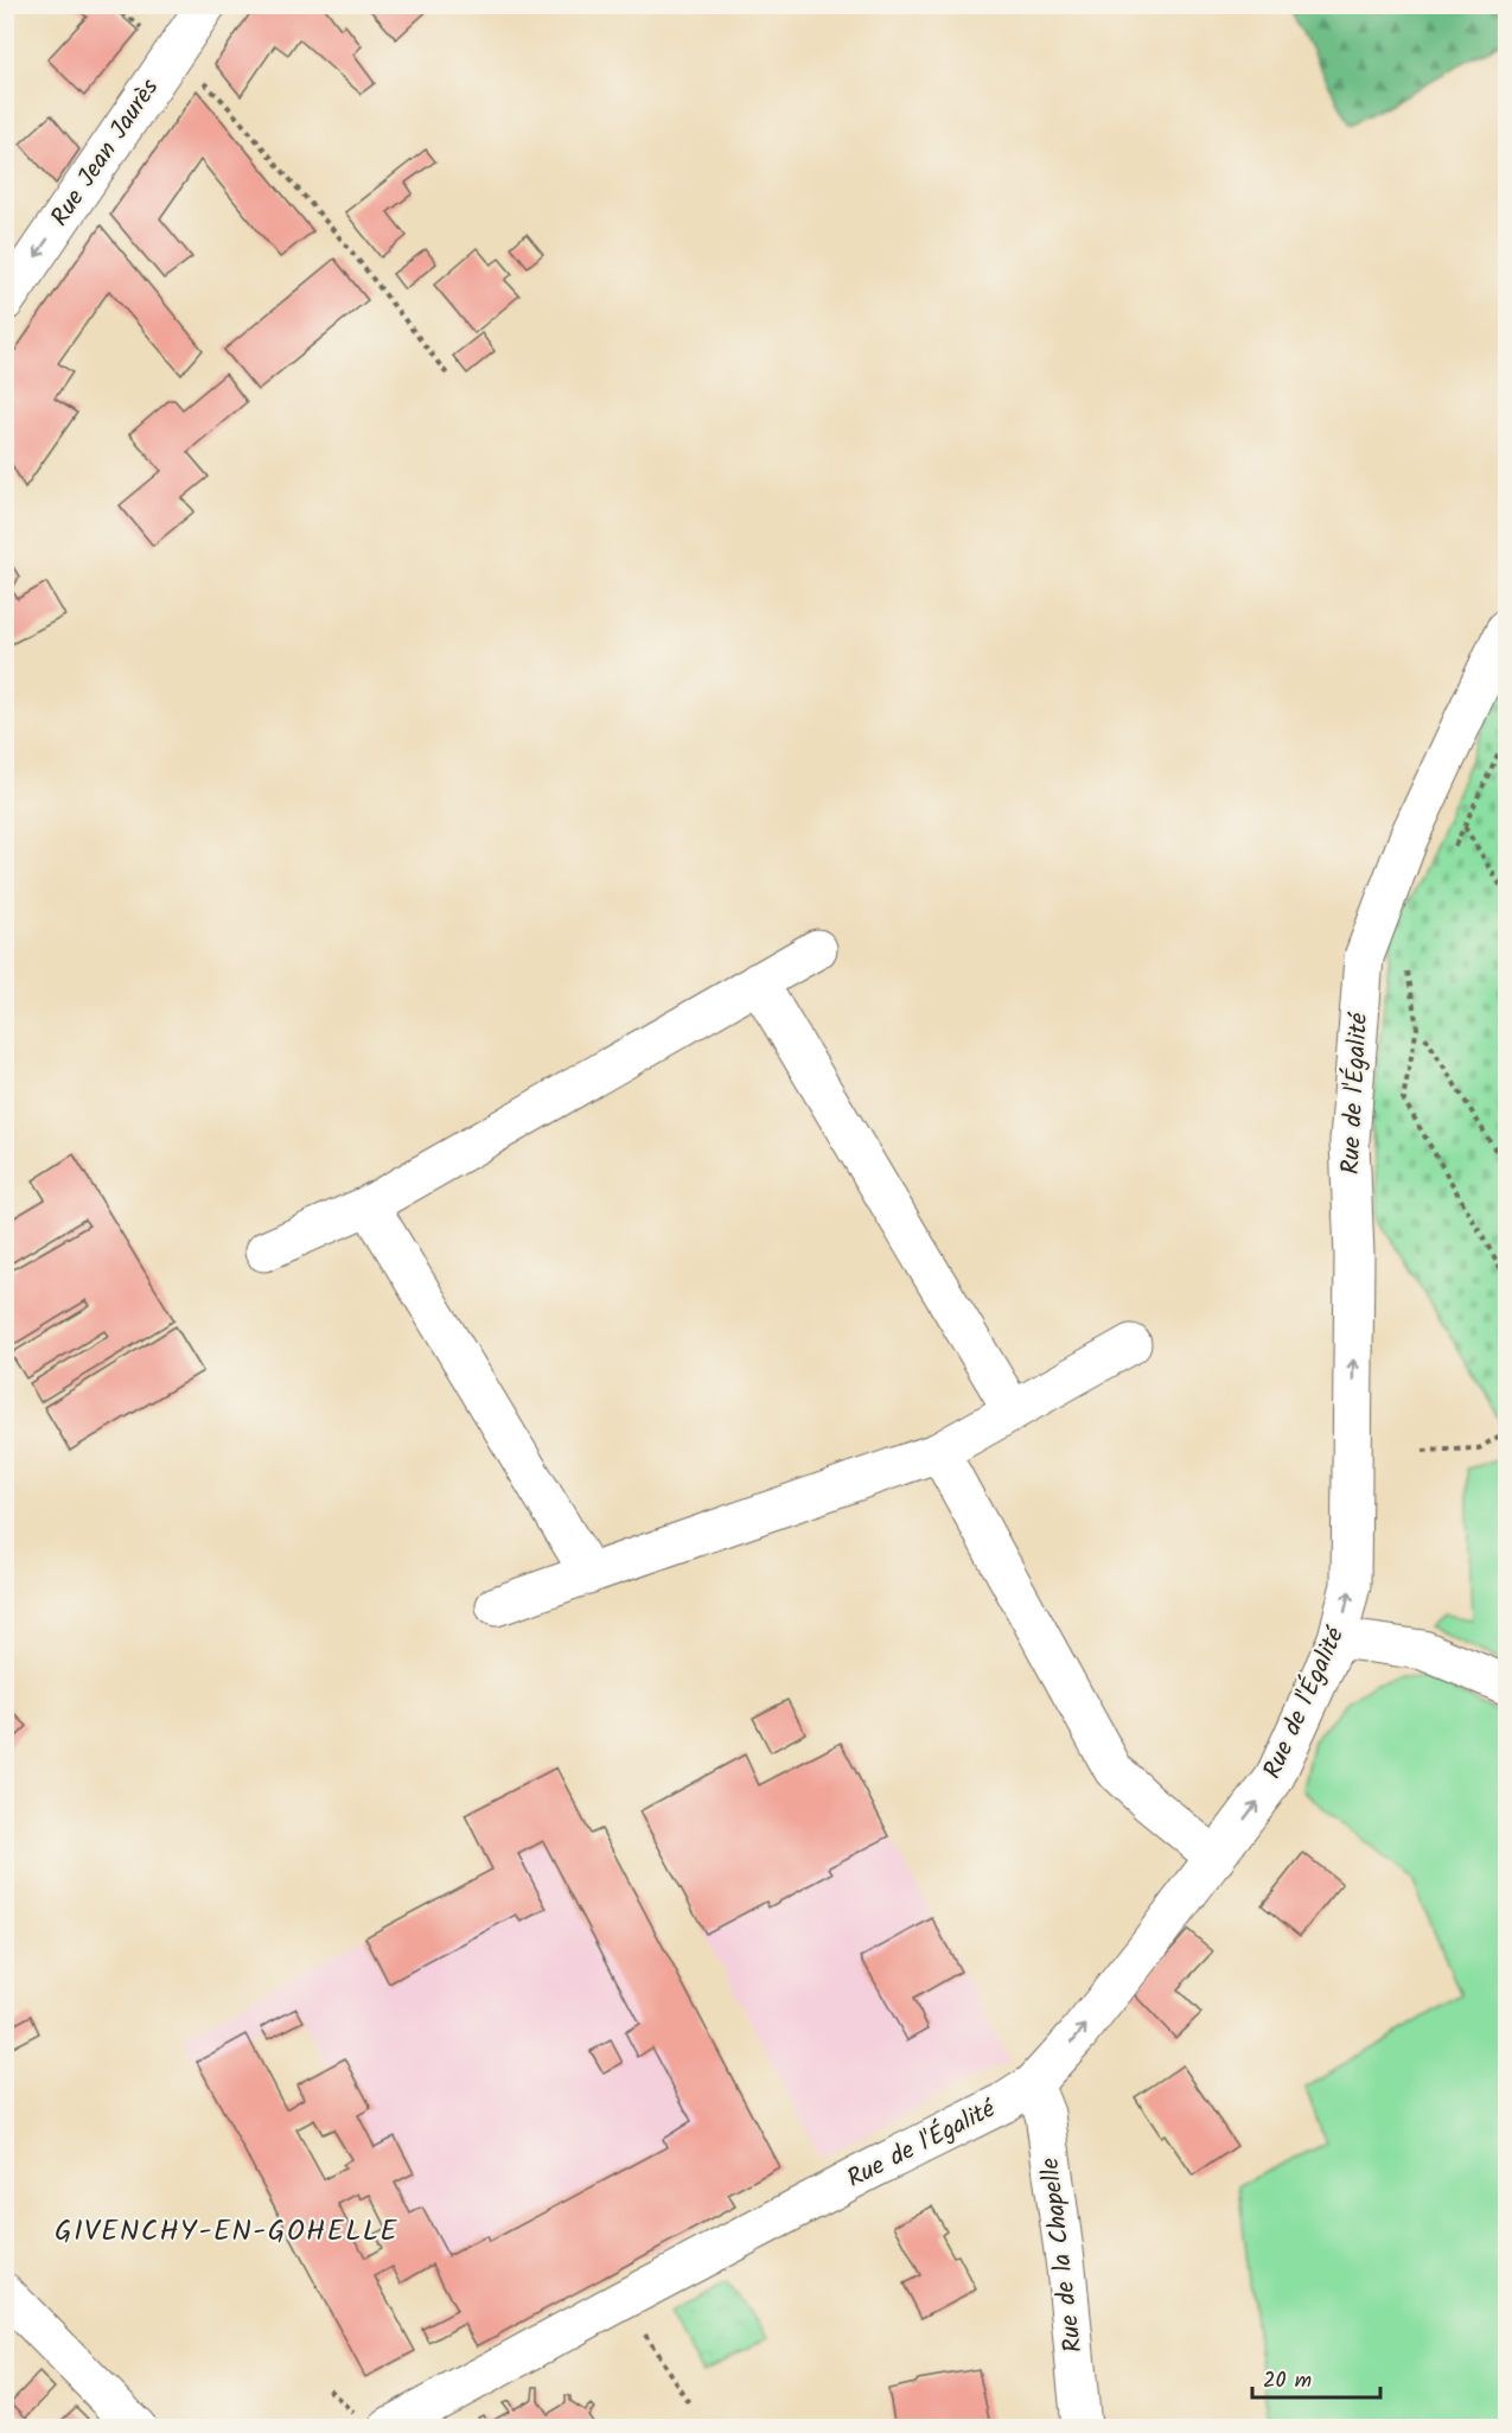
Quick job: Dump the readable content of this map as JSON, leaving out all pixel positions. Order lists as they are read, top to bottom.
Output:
{
  "streets": {
    "street": ["Rue Jean Jaurès", "Rue de l'Égalité", "Rue de la Chapelle"]
  },
  "crossings": [
    ["Rue de l'Égalité", "Rue de la Chapelle"]
  ],
  "one_way": ["Rue Jean Jaurès", "Rue de l'Égalité"],
  "districts": ["GIVENCHY-EN-GOHELLE"],
  "scale_bar": "20 m"
}
